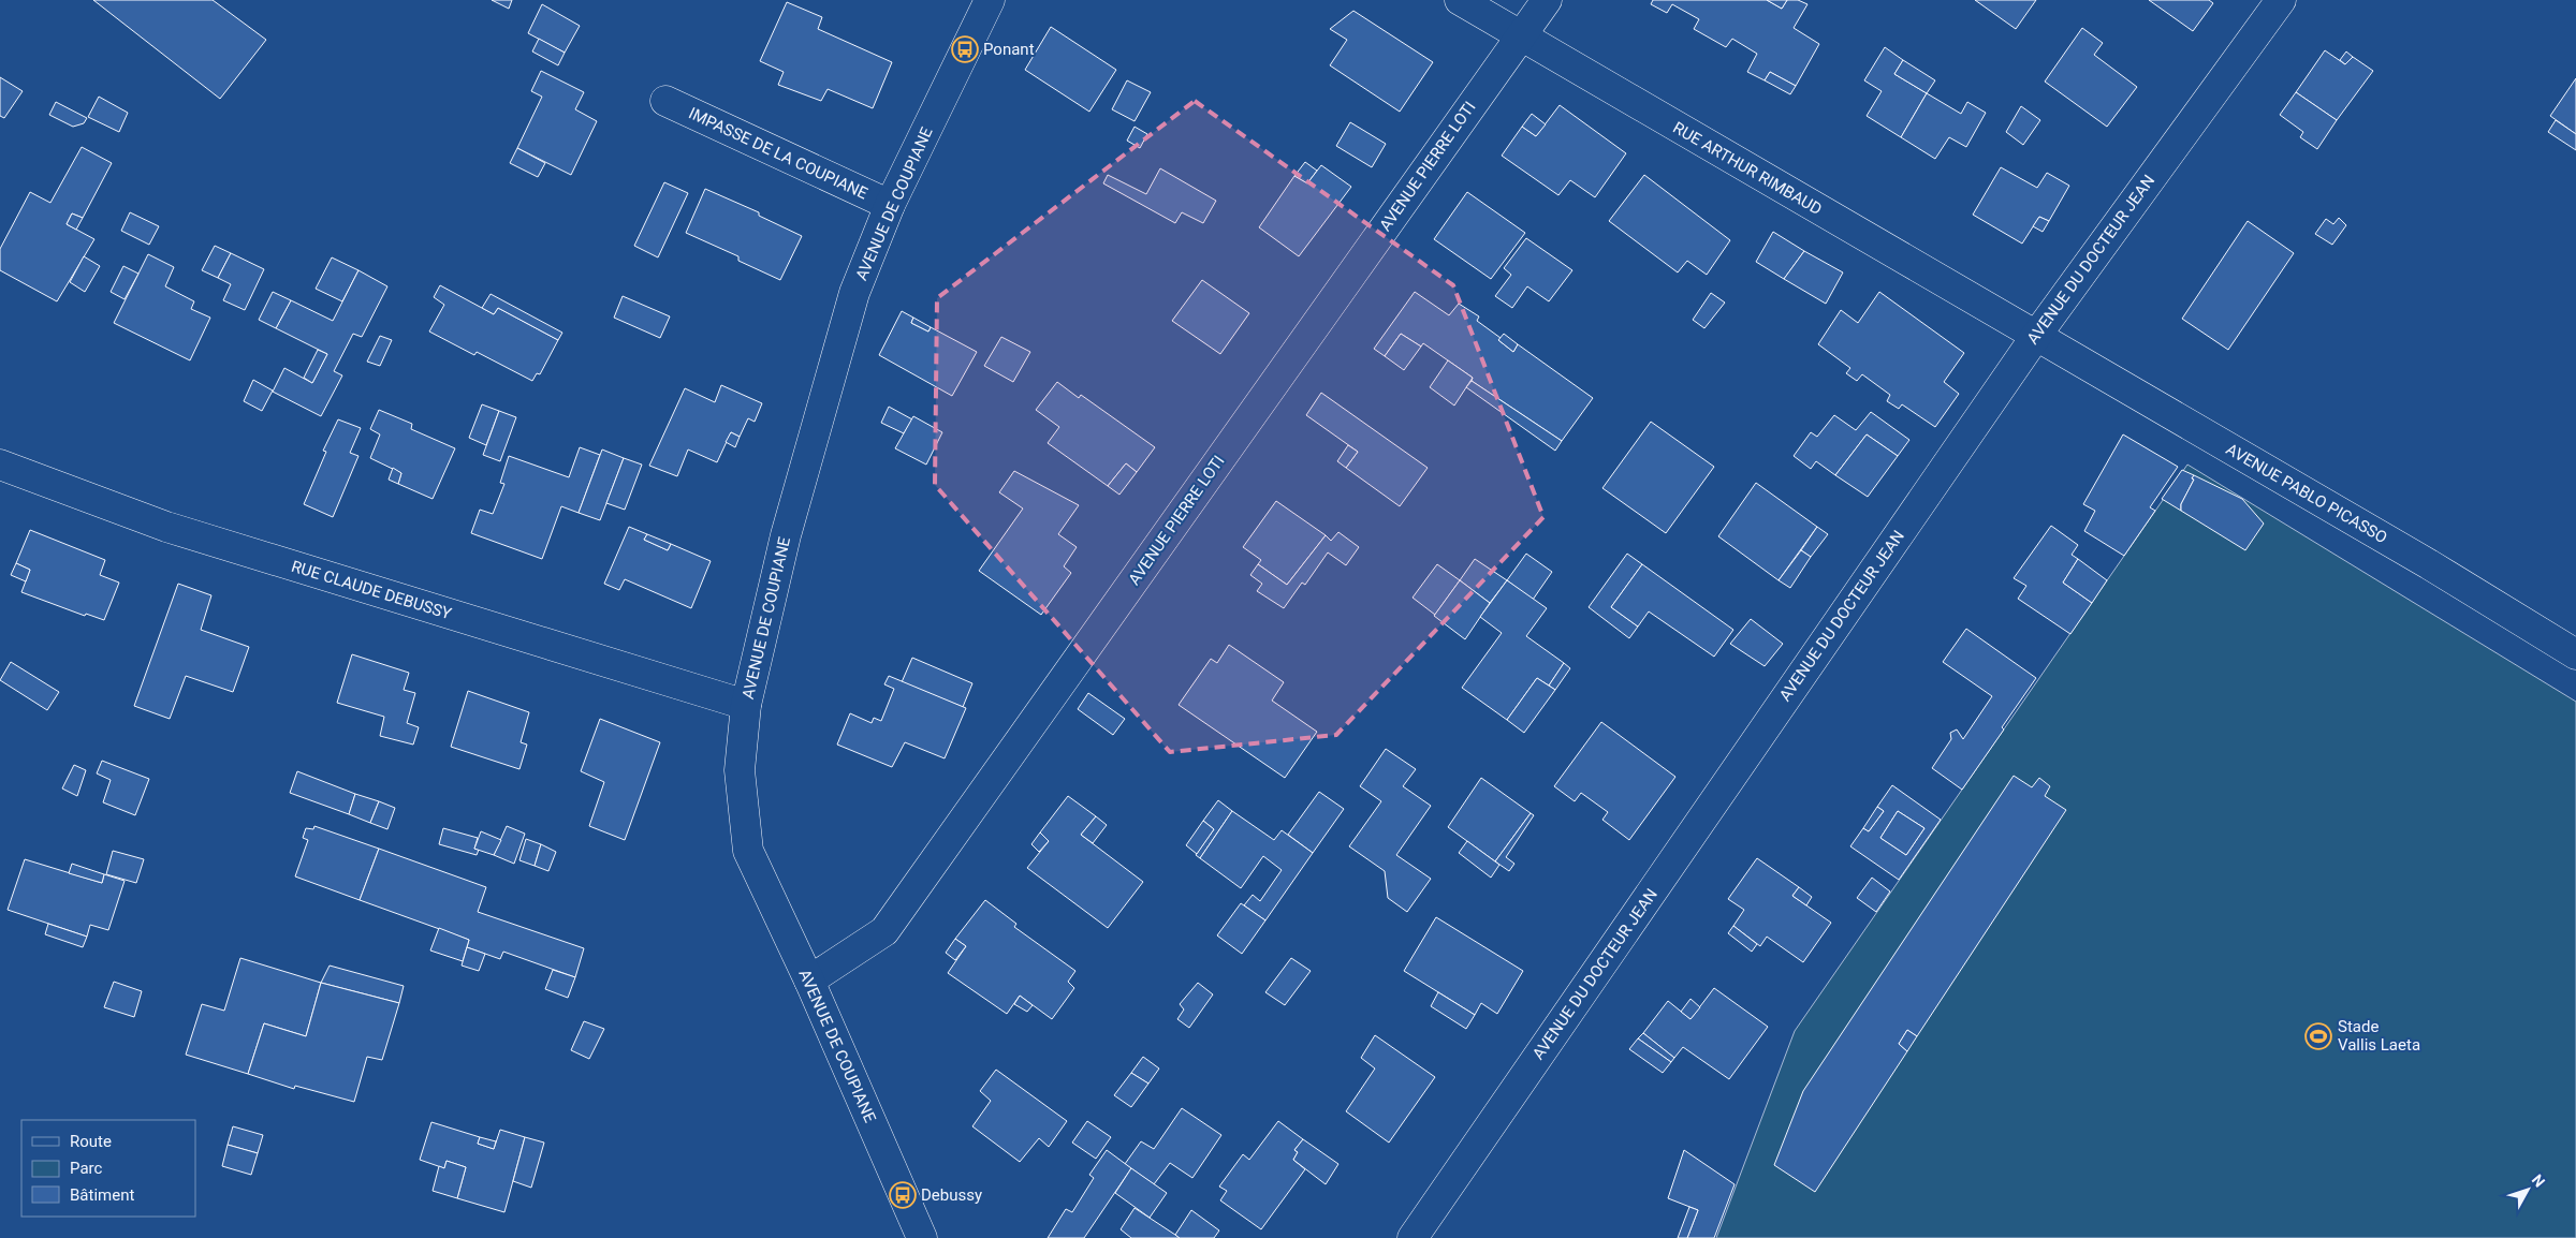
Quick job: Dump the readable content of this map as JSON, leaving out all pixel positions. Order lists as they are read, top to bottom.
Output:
{
  "streets": {
    "street": [
      "IMPASSE DE LA COUPIANE",
      "AVENUE PIERRE LOTI",
      "RUE ARTHUR RIMBAUD",
      "AVENUE DE COUPIANE",
      "AVENUE DU DOCTEUR JEAN",
      "AVENUE PABLO PICASSO",
      "RUE CLAUDE DEBUSSY"
    ]
  },
  "crossings": [
    ["IMPASSE DE LA COUPIANE", "AVENUE DE COUPIANE"],
    ["AVENUE PIERRE LOTI", "RUE ARTHUR RIMBAUD"],
    ["AVENUE PIERRE LOTI", "AVENUE DE COUPIANE"],
    ["RUE ARTHUR RIMBAUD", "AVENUE DU DOCTEUR JEAN"],
    ["RUE ARTHUR RIMBAUD", "AVENUE PABLO PICASSO"],
    ["AVENUE DE COUPIANE", "RUE CLAUDE DEBUSSY"],
    ["AVENUE DU DOCTEUR JEAN", "AVENUE PABLO PICASSO"]
  ],
  "places": {
    "bus stop": ["Ponant", "Debussy"],
    "sports": ["Stade Vallis Laeta"]
  },
  "legend": ["Route", "Parc", "Bâtiment"],
  "north": "top right"
}
